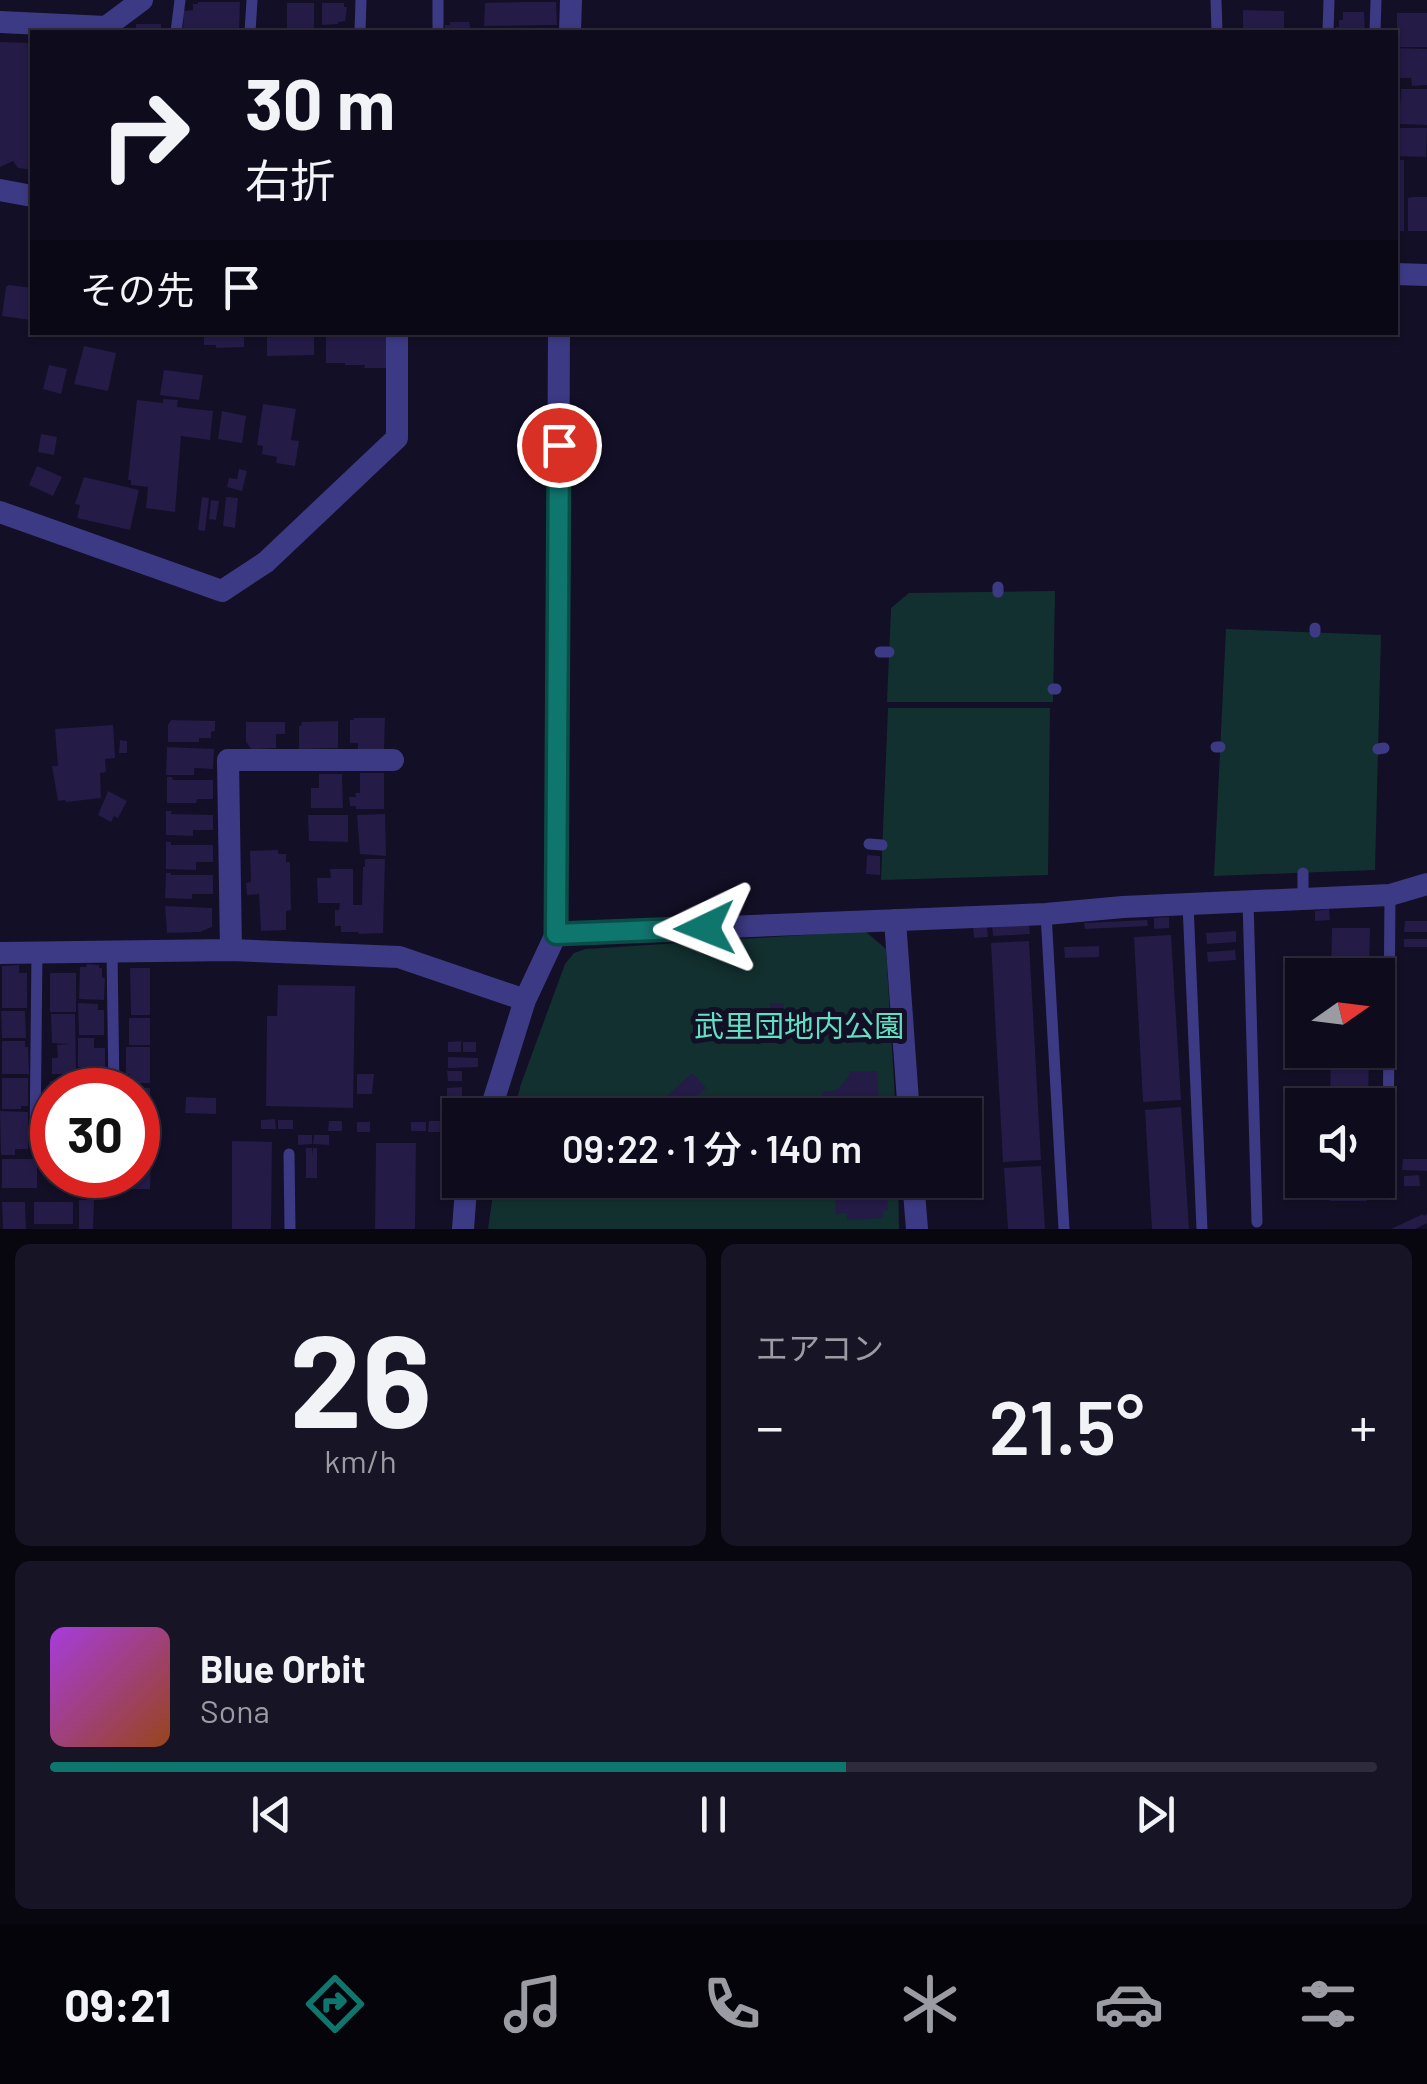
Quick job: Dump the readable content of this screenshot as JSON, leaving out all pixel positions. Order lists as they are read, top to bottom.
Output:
{
  "parks": ["武里団地内公園"],
  "north": "right",
  "page": {
    "turn": ["30 m", "右折"],
    "then": "その先",
    "limit": "30",
    "trip": "09:22 · 1 分 · 140 m",
    "tile": [
      ["26", "km/h"],
      "エアコン"
    ],
    "heat": ["−", "21.5°", "+"],
    "song": ["Blue Orbit", "Sona"],
    "tabs": "09:21"
  }
}
